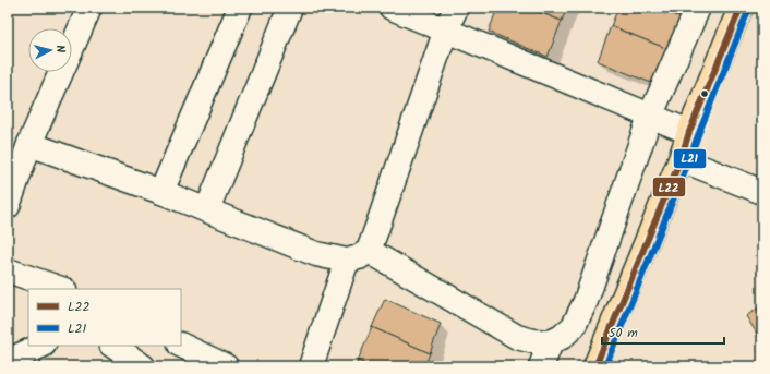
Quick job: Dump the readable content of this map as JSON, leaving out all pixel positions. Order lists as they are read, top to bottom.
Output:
{
  "lines": ["transit line L22", "transit line L21"],
  "legend": ["L22", "L21"],
  "scale_bar": "50 m",
  "north": "right"
}
